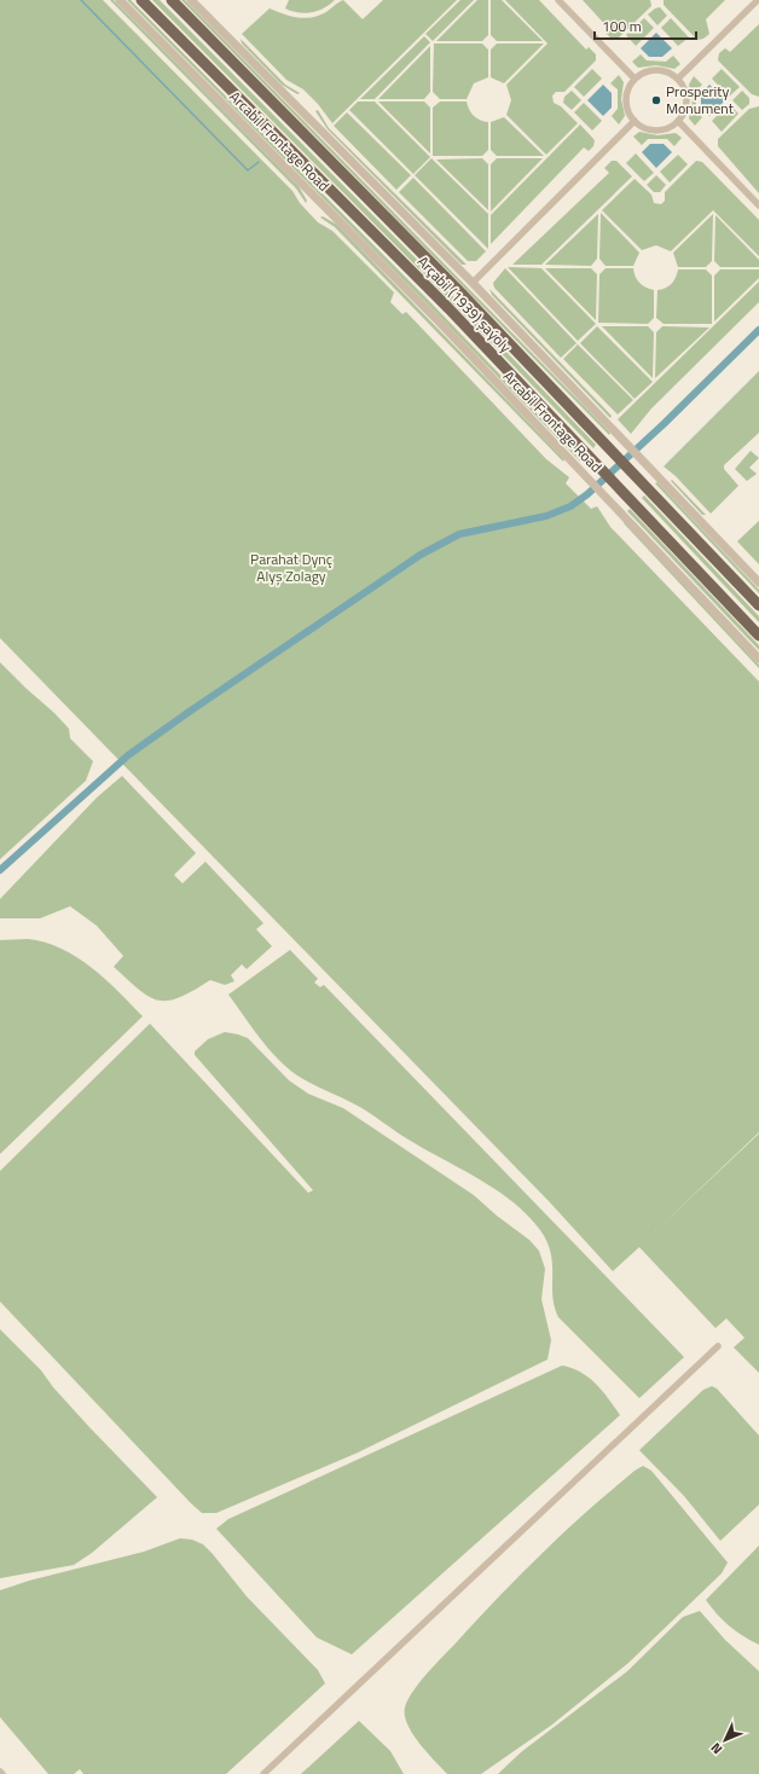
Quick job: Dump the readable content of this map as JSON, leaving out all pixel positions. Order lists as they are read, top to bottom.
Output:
{
  "streets": {
    "main road": ["Arçabil (1939) şaýoly"],
    "street": ["Arcabil Frontage Road"]
  },
  "parks": ["Parahat Dynç Alyş Zolagy"],
  "places": ["Prosperity Monument"],
  "scale_bar": "100 m",
  "north": "bottom left"
}
